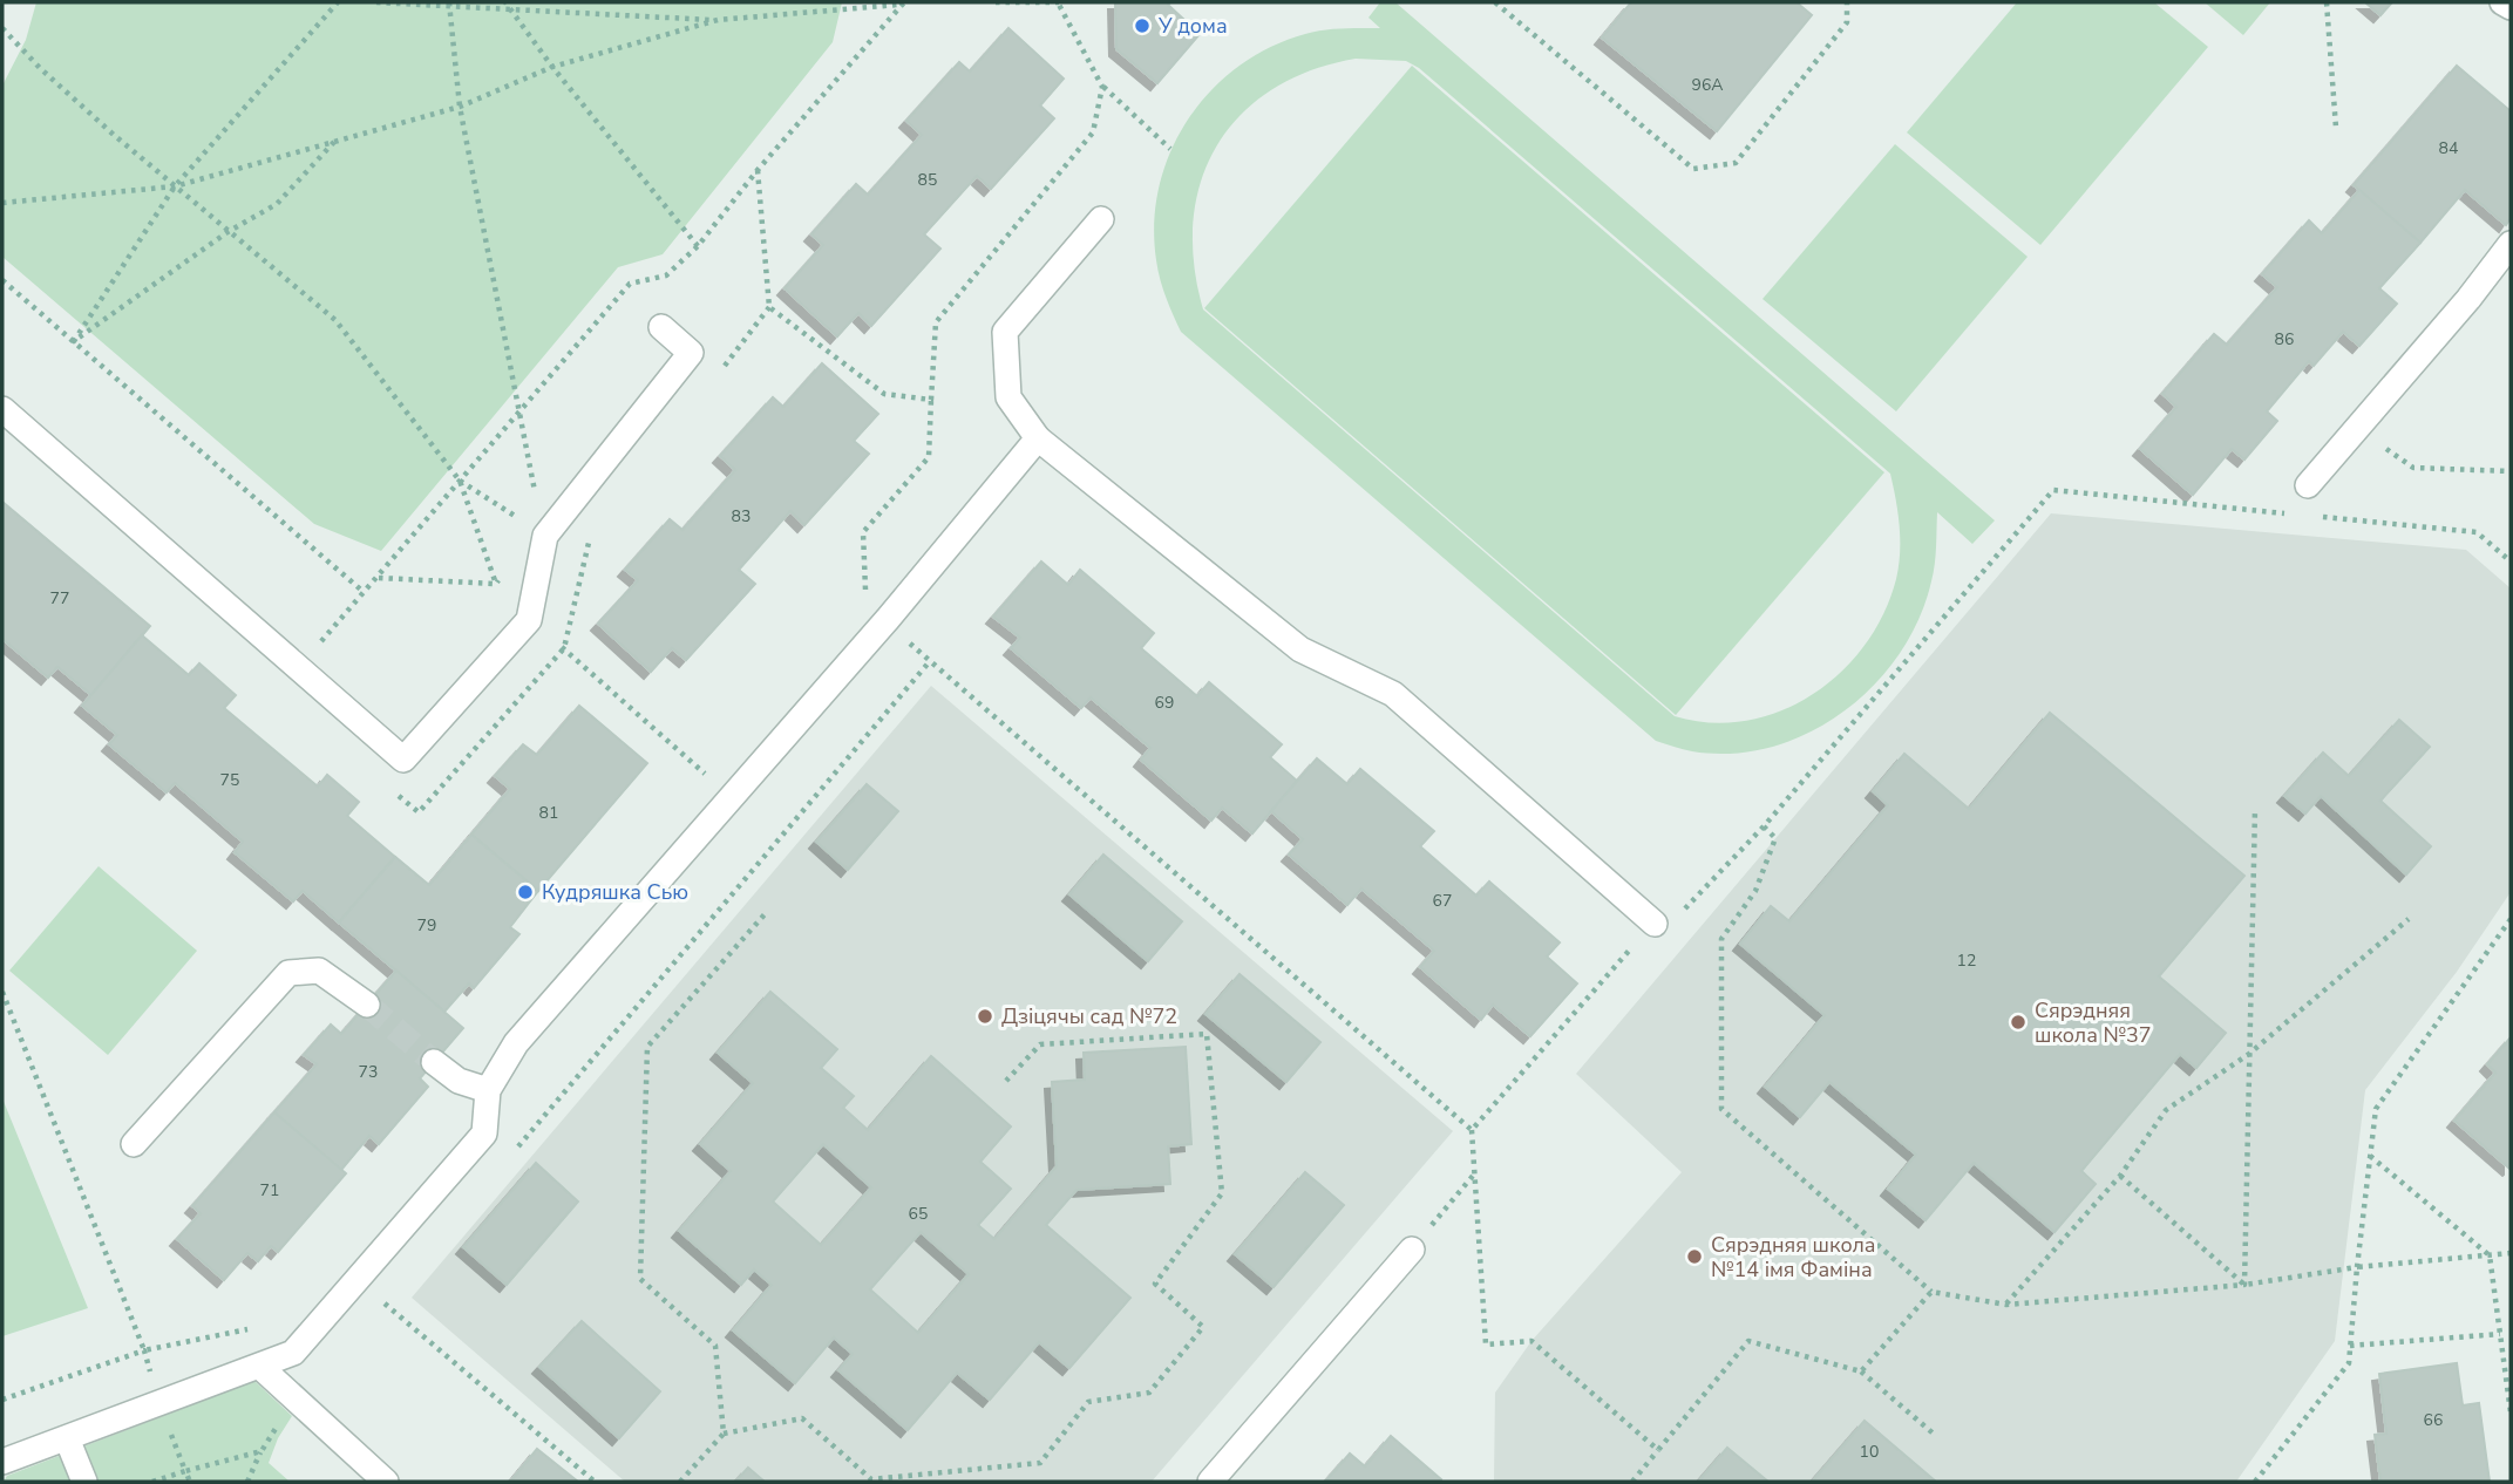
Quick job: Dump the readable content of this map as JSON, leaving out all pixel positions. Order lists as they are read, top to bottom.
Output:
{
  "places": [
    "У дома",
    "Кудряшка Сью",
    "Дзіцячы сад №72",
    "Сярэдняя школа №37",
    "Сярэдняя школа №14 імя Фаміна"
  ],
  "house_numbers": [
    "96А",
    "84",
    "85",
    "86",
    "83",
    "77",
    "69",
    "75",
    "81",
    "67",
    "79",
    "12",
    "73",
    "71",
    "65",
    "66",
    "10"
  ]
}
